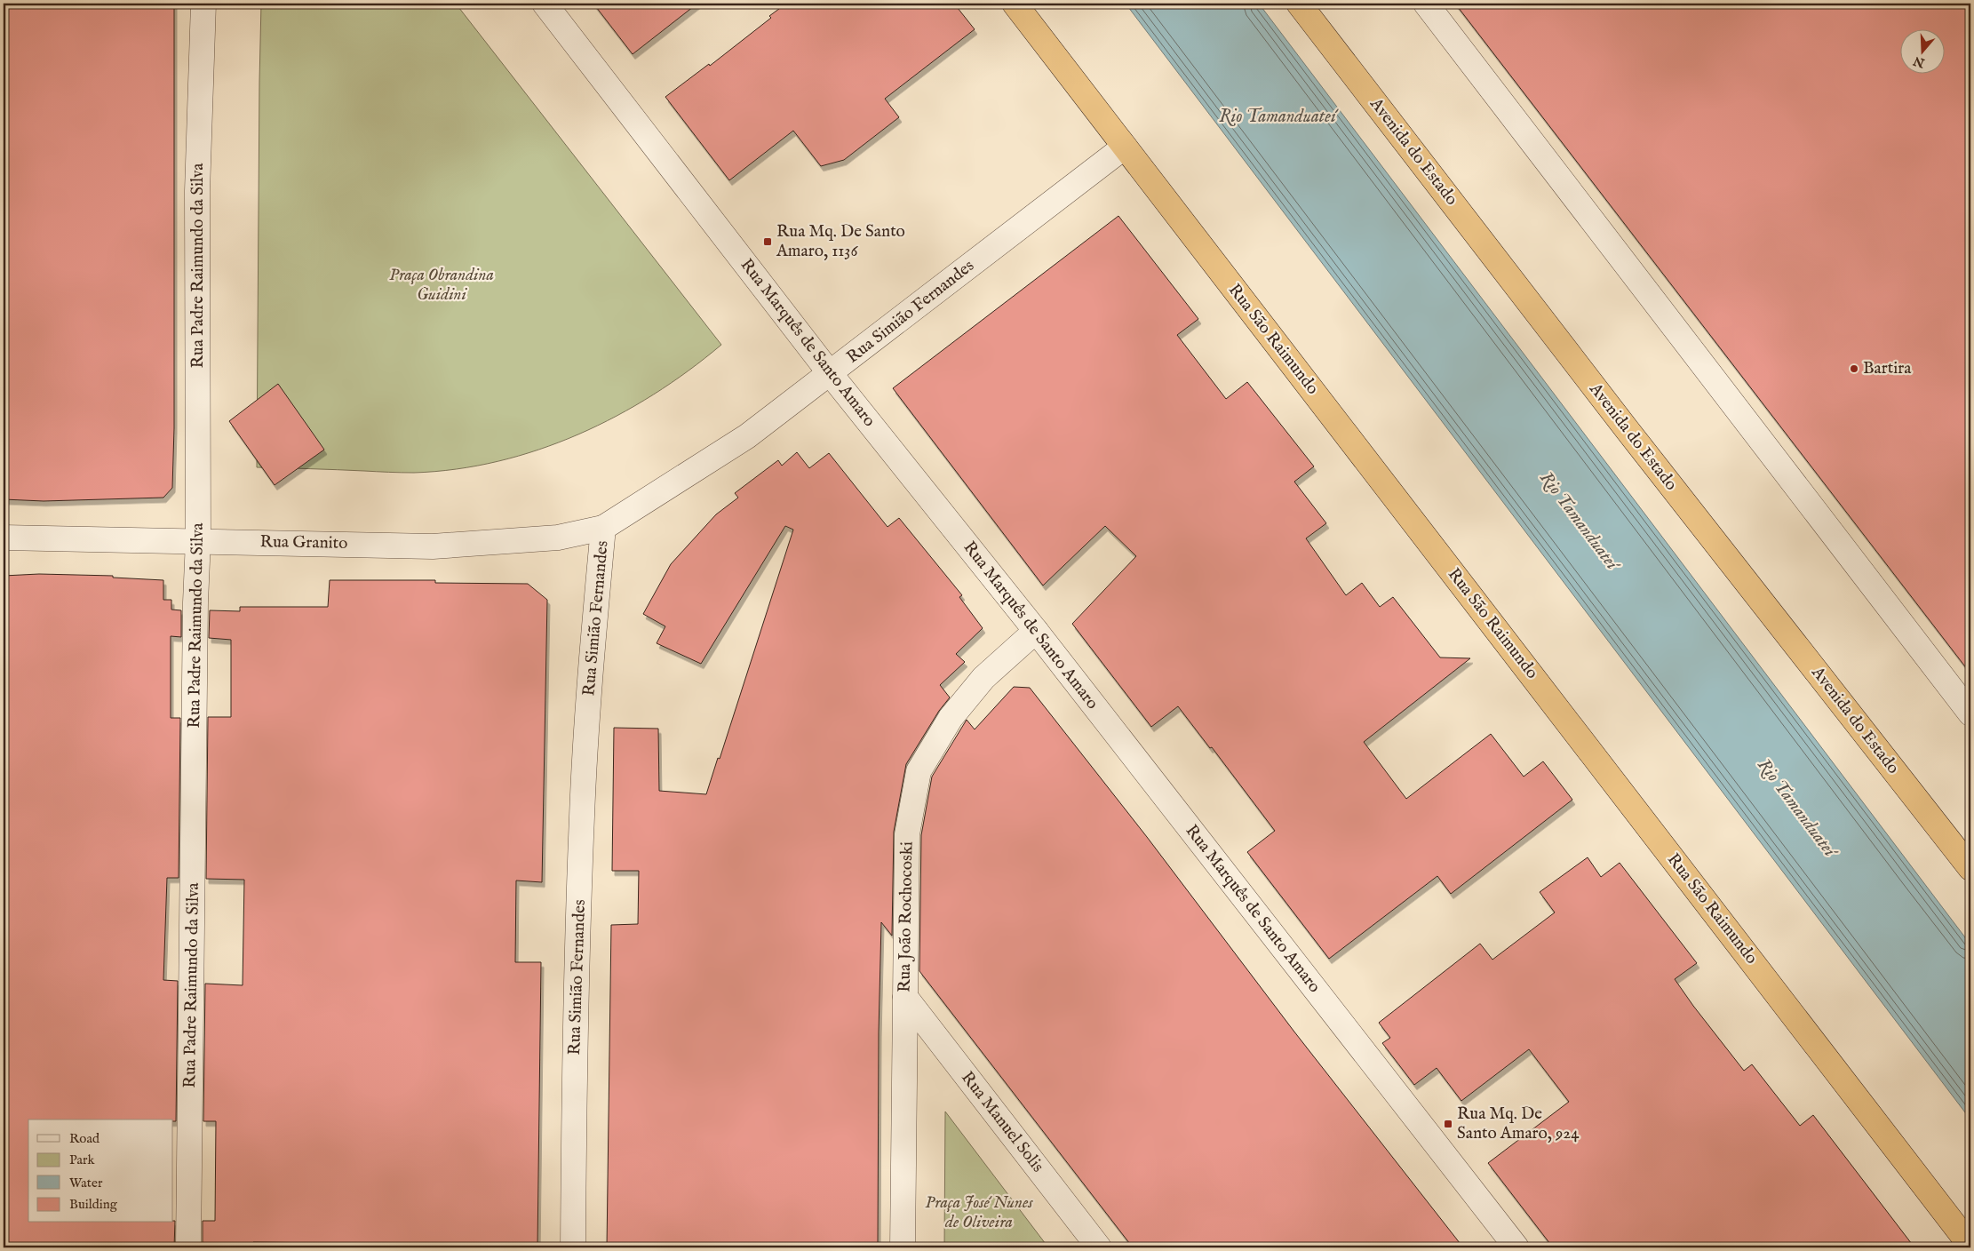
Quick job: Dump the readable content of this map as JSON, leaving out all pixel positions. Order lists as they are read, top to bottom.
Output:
{
  "streets": {
    "highway": ["Avenida do Estado", "Rua São Raimundo"],
    "street": [
      "Rua Padre Raimundo da Silva",
      "Rua Simião Fernandes",
      "Rua Marquês de Santo Amaro",
      "Rua Granito",
      "Rua João Rochocoski",
      "Rua Manuel Solis"
    ]
  },
  "crossings": [
    ["Rua Padre Raimundo da Silva", "Rua Granito"],
    ["Rua Simião Fernandes", "Rua São Raimundo"],
    ["Rua Simião Fernandes", "Rua Marquês de Santo Amaro"],
    ["Rua Simião Fernandes", "Rua Granito"],
    ["Rua Marquês de Santo Amaro", "Rua João Rochocoski"],
    ["Rua João Rochocoski", "Rua Manuel Solis"]
  ],
  "water": ["Rio Tamanduateí"],
  "parks": ["Praça Obrandina Guidini", "Praça José Nunes de Oliveira"],
  "places": {
    "transit": ["Rua Mq. De Santo Amaro, 1136", "Rua Mq. De Santo Amaro, 924"],
    "other": ["Bartira"]
  },
  "legend": [
    "Road",
    "Park",
    "Water",
    "Building"
  ],
  "north": "bottom"
}
